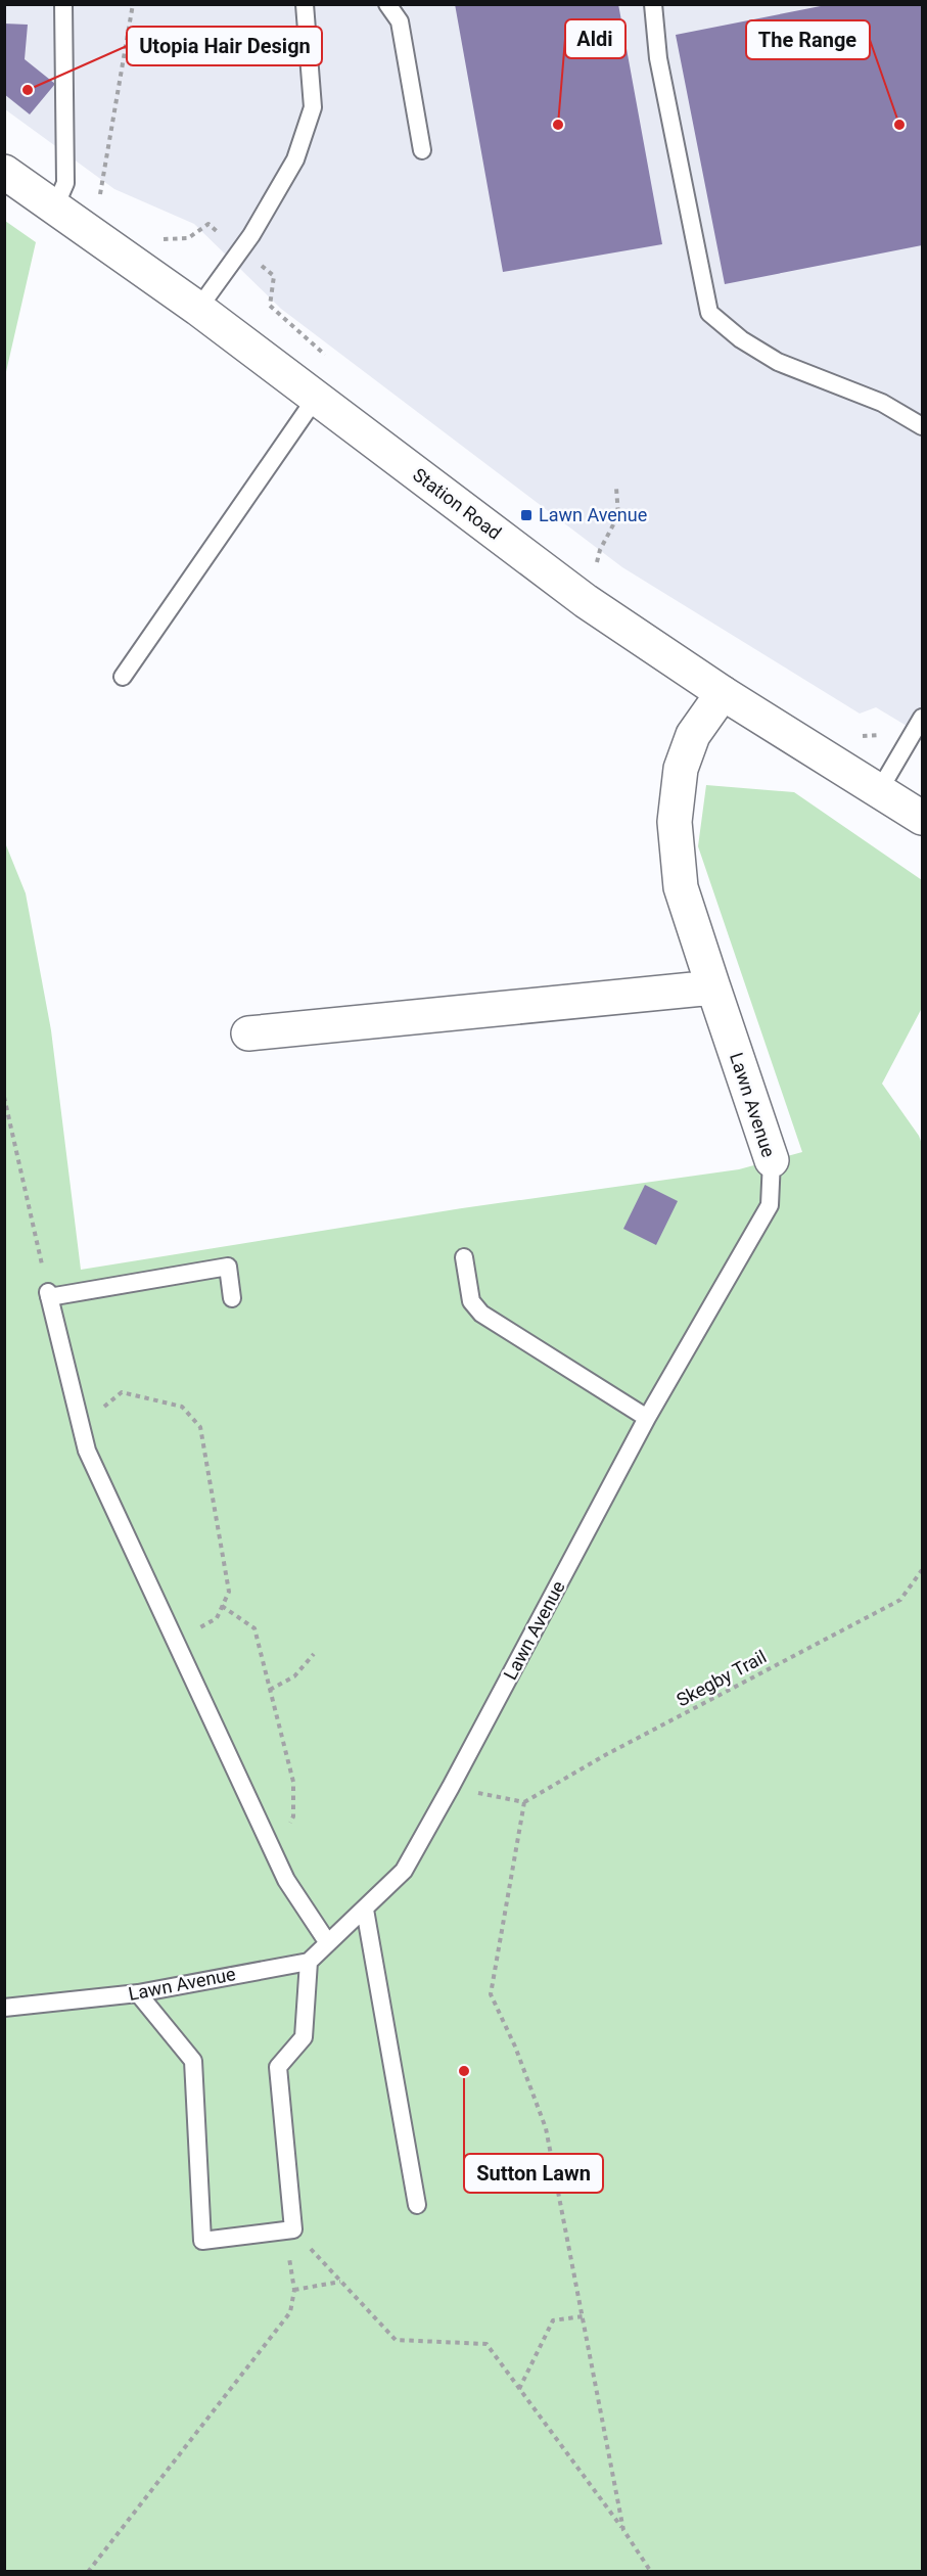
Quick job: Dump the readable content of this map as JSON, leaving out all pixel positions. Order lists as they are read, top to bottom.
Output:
{
  "streets": {
    "street": ["Station Road", "Lawn Avenue"],
    "path": ["Skegby Trail"]
  },
  "crossings": [
    ["Station Road", "Lawn Avenue"]
  ],
  "places": {
    "other": [
      "Utopia Hair Design",
      "Aldi",
      "The Range",
      "Sutton Lawn"
    ],
    "transit": ["Lawn Avenue"]
  }
}
